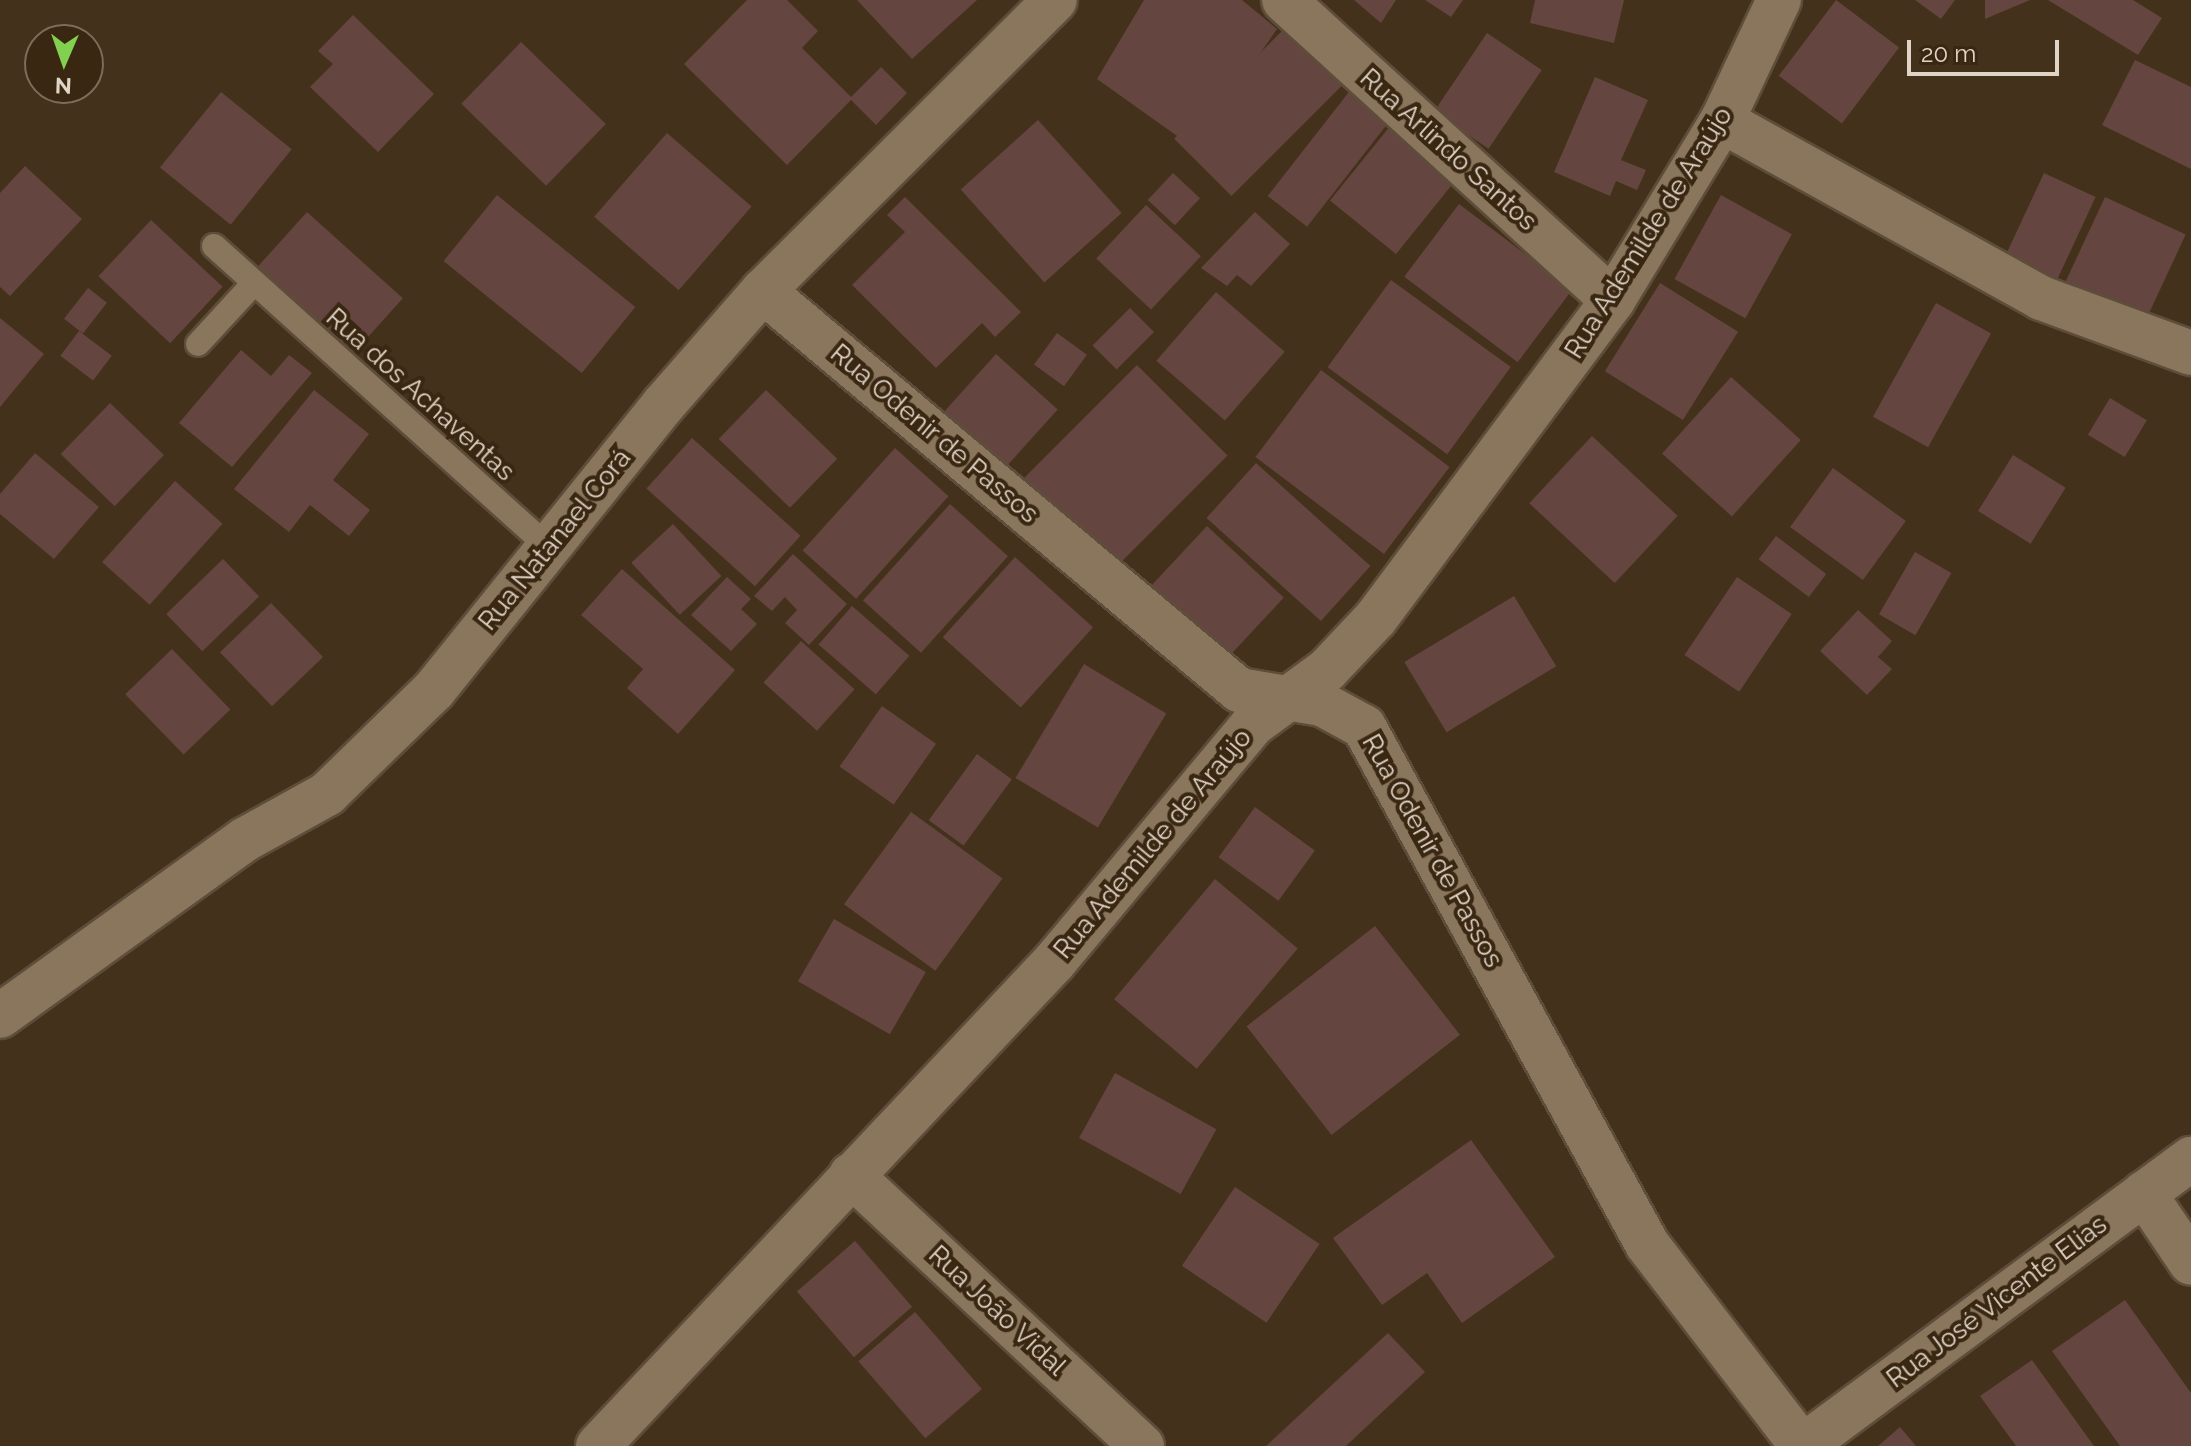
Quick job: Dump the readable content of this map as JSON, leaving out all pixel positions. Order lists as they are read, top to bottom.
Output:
{
  "streets": {
    "street": [
      "Rua Arlindo Santos",
      "Rua Ademilde de Araújo",
      "Rua Odenir de Passos",
      "Rua Natanael Corá",
      "Rua José Vicente Elias",
      "Rua João Vidal"
    ],
    "lane": ["Rua dos Achaventas"]
  },
  "crossings": [
    ["Rua Arlindo Santos", "Rua Ademilde de Araújo"],
    ["Rua Ademilde de Araújo", "Rua Odenir de Passos"],
    ["Rua Ademilde de Araújo", "Rua João Vidal"],
    ["Rua dos Achaventas", "Rua Natanael Corá"],
    ["Rua Odenir de Passos", "Rua Natanael Corá"],
    ["Rua Odenir de Passos", "Rua José Vicente Elias"]
  ],
  "scale_bar": "20 m",
  "north": "bottom"
}
